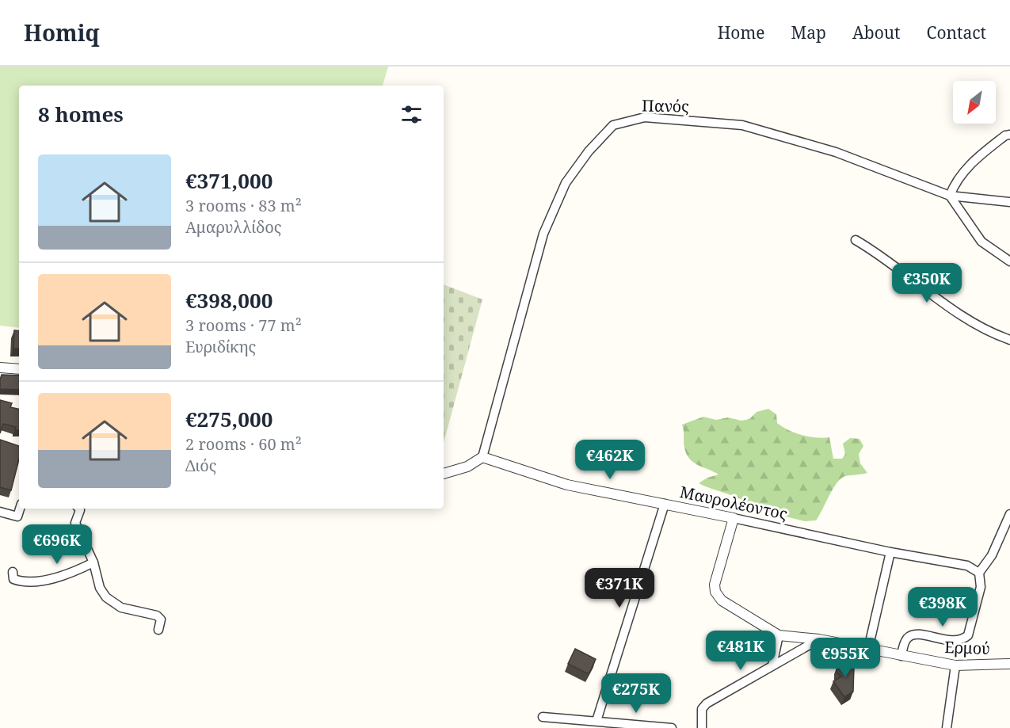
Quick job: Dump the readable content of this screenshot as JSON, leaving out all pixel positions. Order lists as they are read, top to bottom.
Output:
{
  "streets": {
    "street": ["Πανός", "Μαυρολέοντος", "Ερμού"]
  },
  "crossings": [
    ["Πανός", "Μαυρολέοντος"]
  ],
  "north": "bottom left",
  "page": {
    "header": "Homiq",
    "nav": [
      "Home",
      "Map",
      "About",
      "Contact"
    ],
    "heading": "8 homes",
    "list": [
      {
        "name": "€371,000",
        "note": "3 rooms · 83 m² · Αμαρυλλίδος"
      },
      {
        "name": "€398,000",
        "note": "3 rooms · 77 m² · Ευριδίκης"
      },
      {
        "name": "€275,000",
        "note": "2 rooms · 60 m² · Διός"
      }
    ],
    "price": [
      "€350K",
      "€462K",
      "€696K",
      "€371K",
      "€398K",
      "€481K",
      "€955K",
      "€275K"
    ]
  }
}
